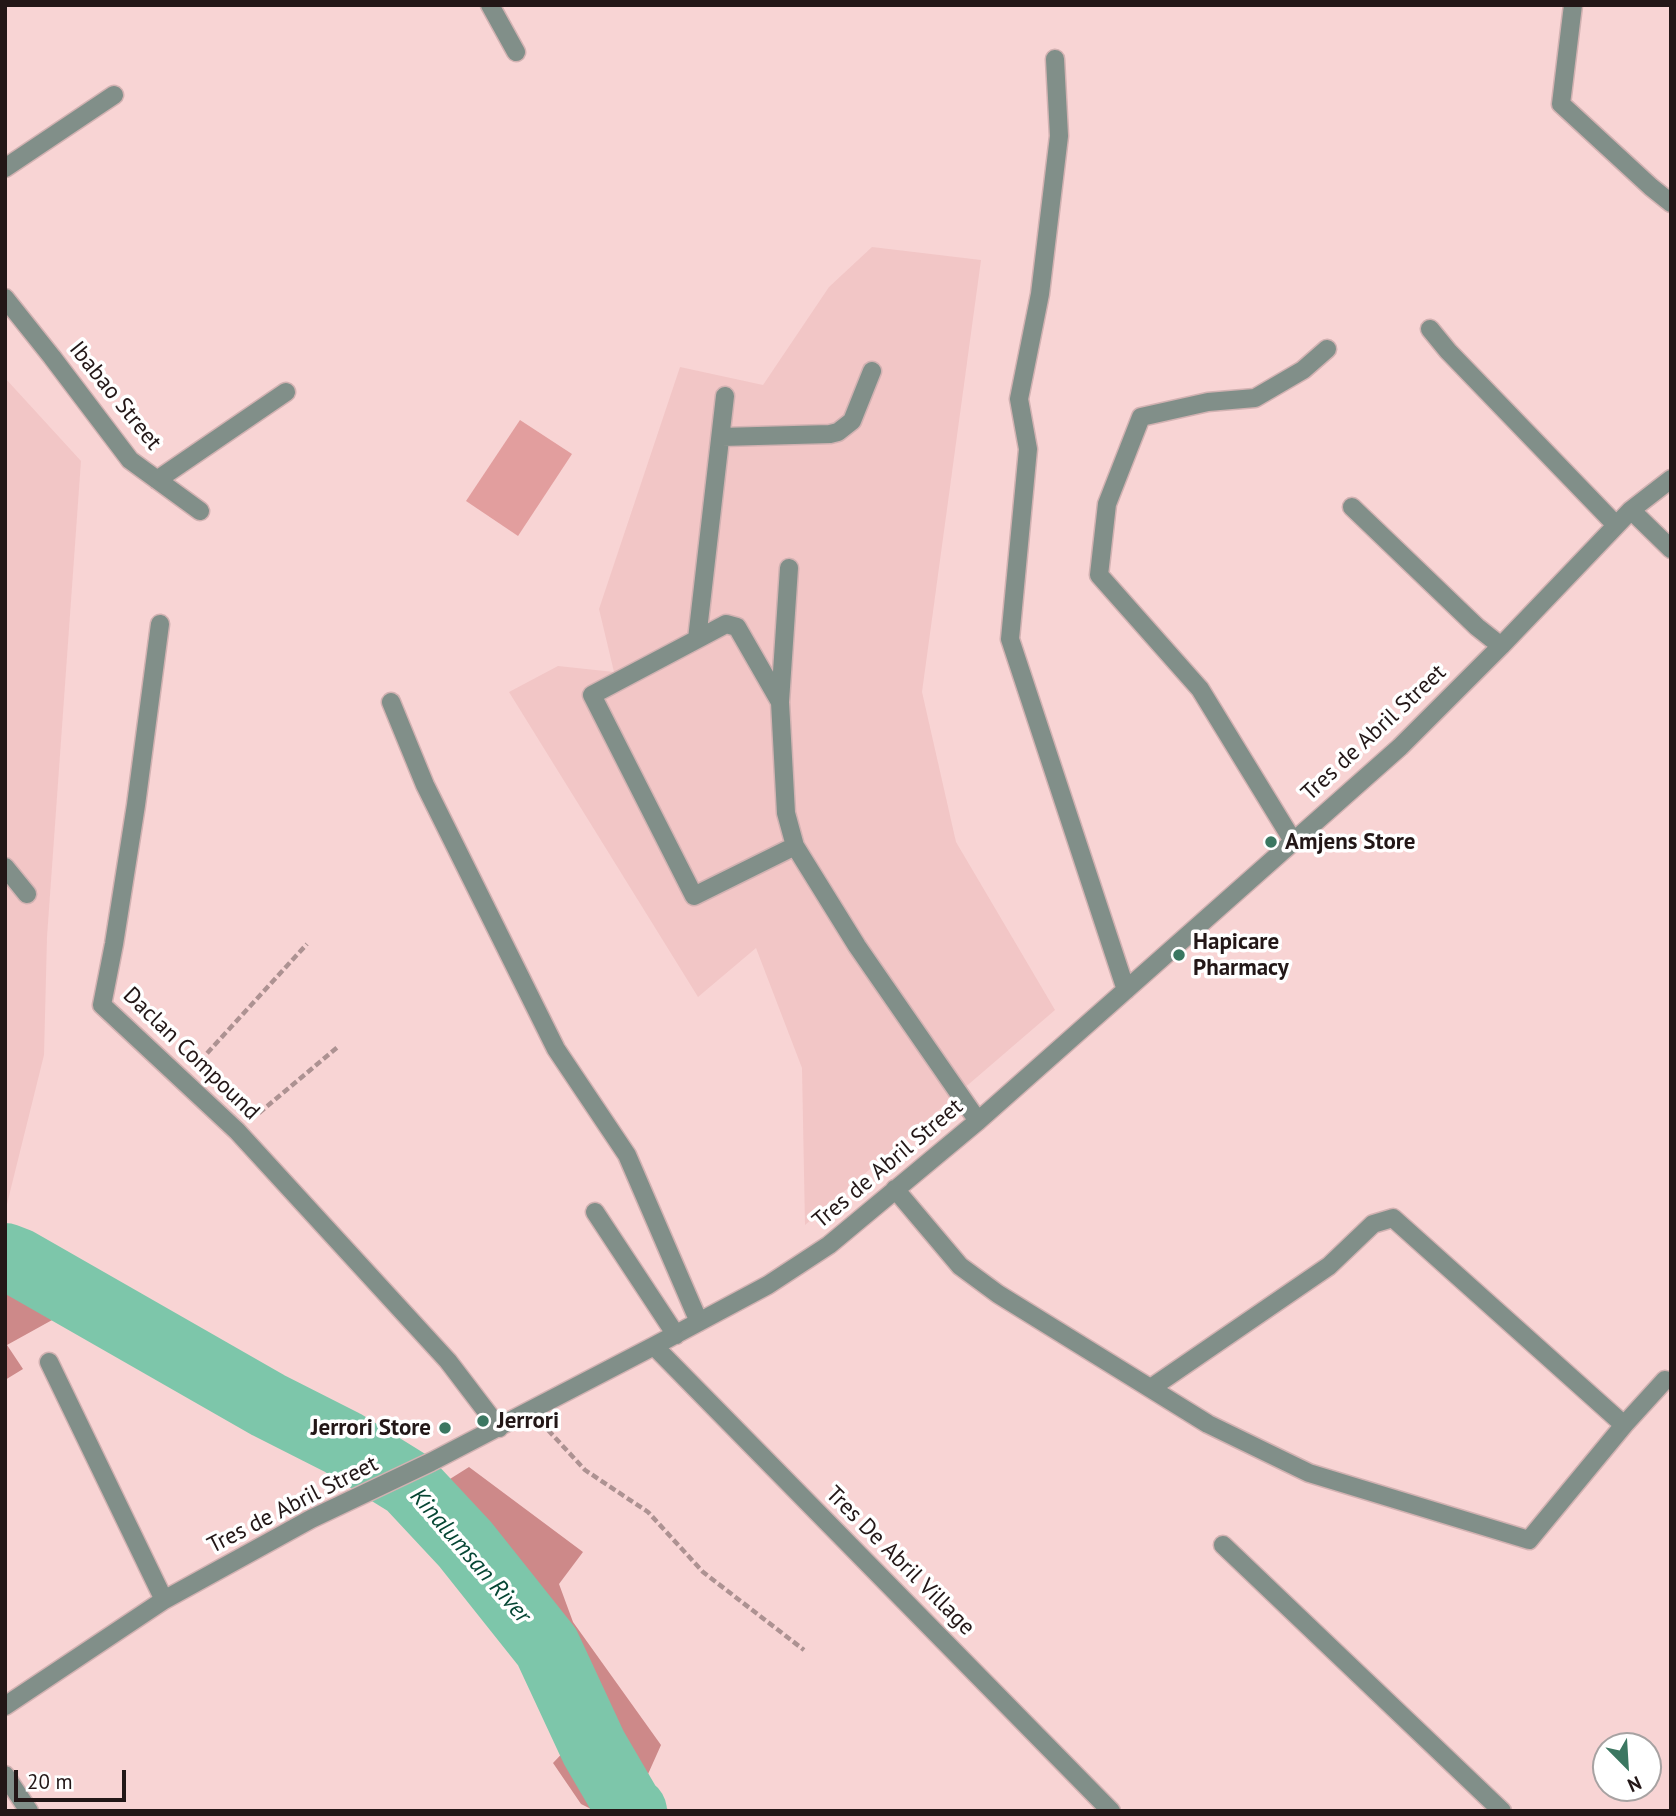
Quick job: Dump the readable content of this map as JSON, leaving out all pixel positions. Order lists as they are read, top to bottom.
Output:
{
  "streets": {
    "street": [
      "Ibabao Street",
      "Tres de Abril Street",
      "Daclan Compound",
      "Tres De Abril Village"
    ]
  },
  "crossings": [
    ["Tres de Abril Street", "Daclan Compound"],
    ["Tres de Abril Street", "Tres De Abril Village"]
  ],
  "water": ["Kinalumsan River"],
  "places": [
    "Amjens Store",
    "Hapicare Pharmacy",
    "Jerrori",
    "Jerrori Store"
  ],
  "scale_bar": "20 m",
  "north": "bottom right"
}
